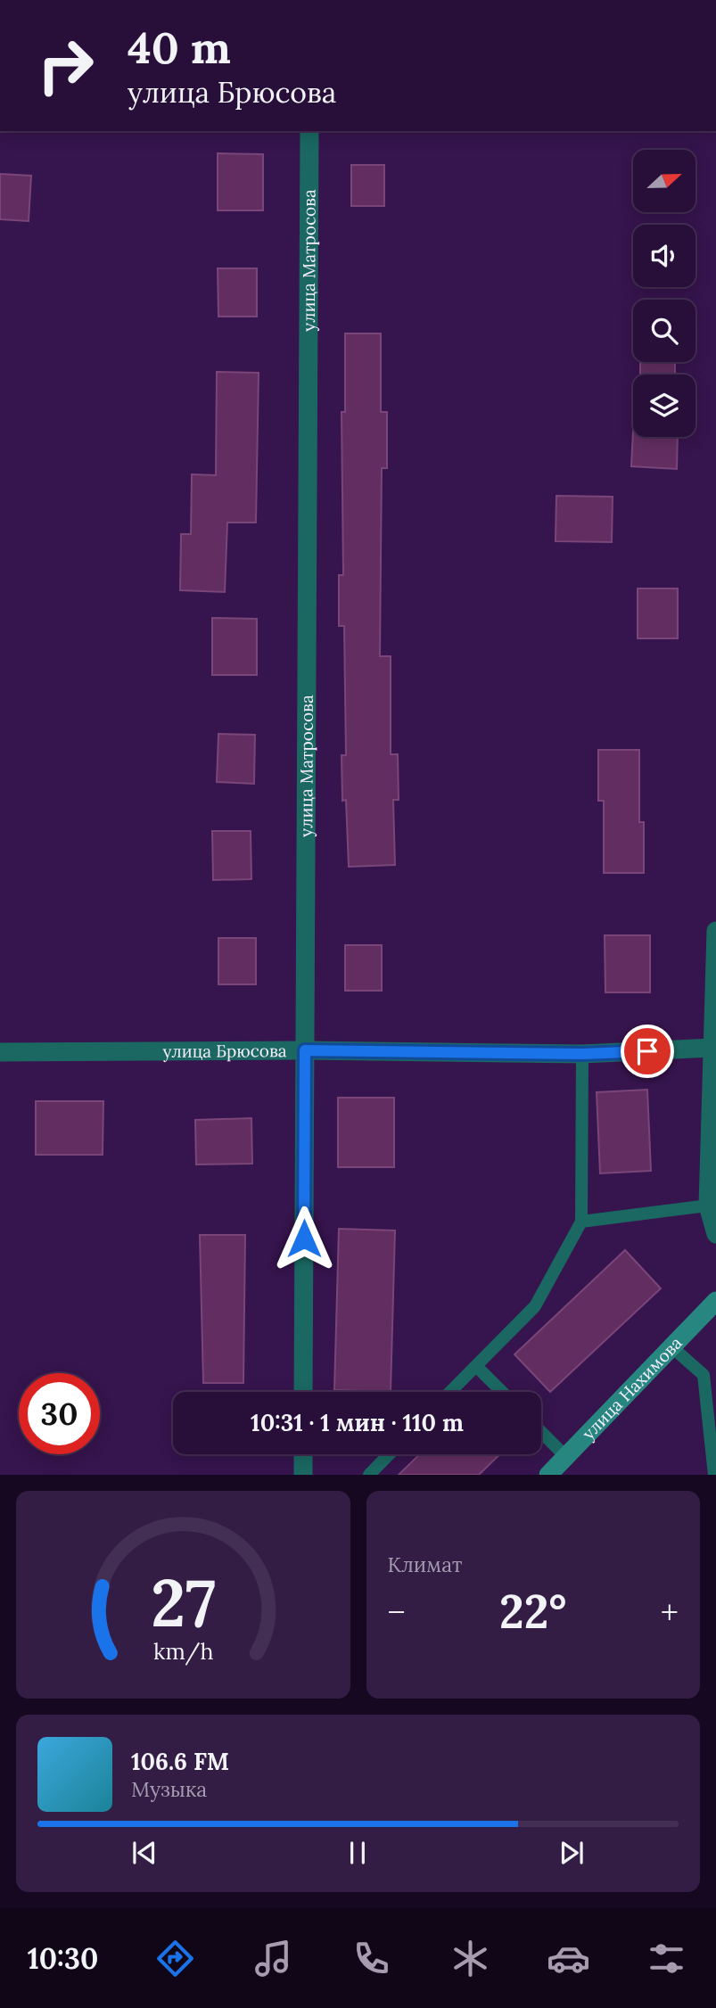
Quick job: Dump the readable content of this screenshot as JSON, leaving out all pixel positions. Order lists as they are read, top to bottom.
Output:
{
  "streets": {
    "street": ["улица Матросова", "улица Брюсова", "улица Нахимова"]
  },
  "crossings": [
    ["улица Матросова", "улица Брюсова"]
  ],
  "north": "right",
  "page": {
    "turn": ["40 m", "улица Брюсова"],
    "limit": "30",
    "trip": "10:31 · 1 мин · 110 m",
    "tile": "Климат",
    "heat": ["−", "22°", "+"],
    "song": ["106.6 FM", "Музыка"],
    "tabs": "10:30",
    "gauge": ["27", "km/h"]
  }
}
